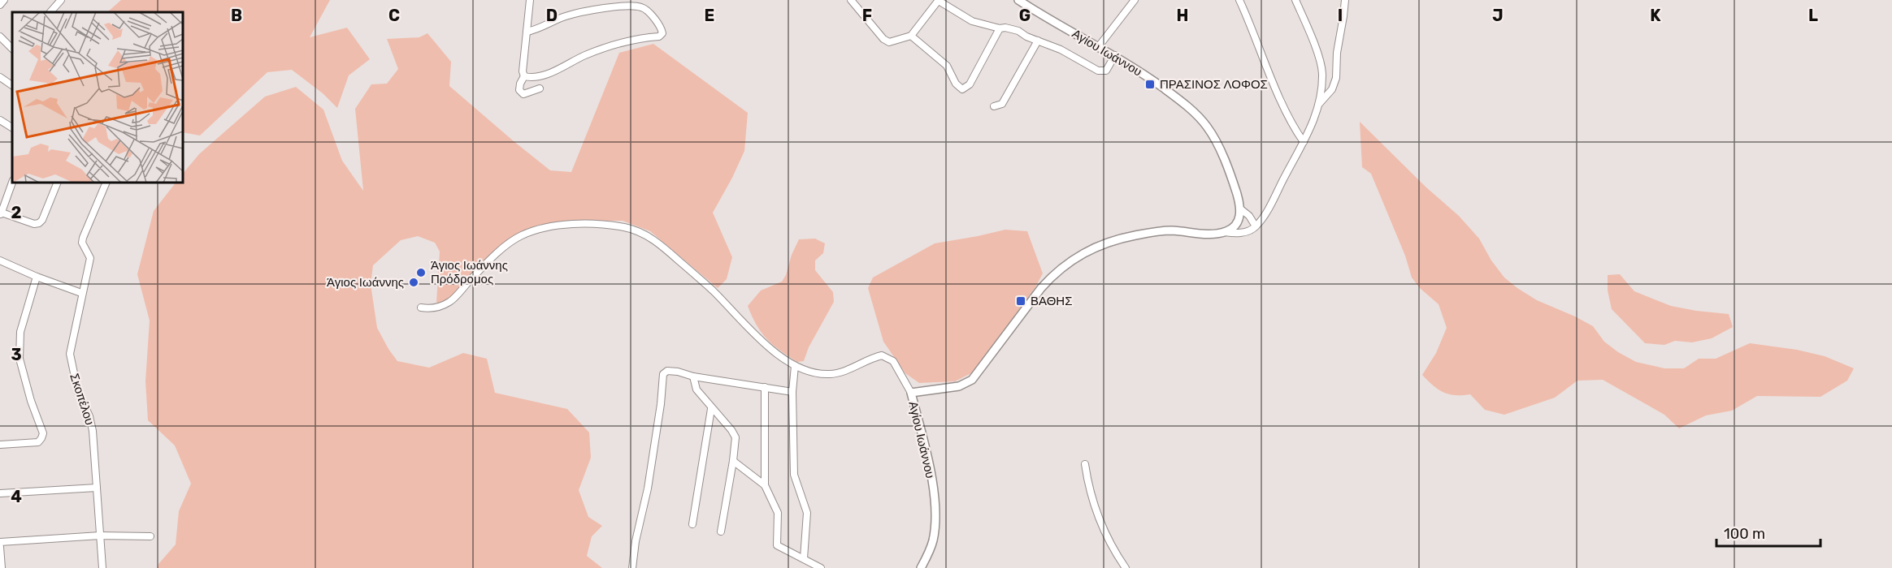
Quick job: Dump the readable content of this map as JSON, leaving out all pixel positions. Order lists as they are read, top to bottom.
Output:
{
  "streets": {
    "street": ["Αγίου Ιωάννου", "Σκοπέλου"]
  },
  "places": {
    "transit": ["ΠΡΑΣΙΝΟΣ ΛΟΦΟΣ", "ΒΑΘΗΣ"],
    "other": ["Άγιος Ιωάννης Πρόδρομος", "Άγιος Ιωάννης"]
  },
  "scale_bar": "100 m",
  "grid": {
    "columns": [
      "B",
      "C",
      "D",
      "E",
      "F",
      "G",
      "H",
      "I",
      "J",
      "K",
      "L"
    ],
    "rows": ["2", "3", "4"]
  }
}
